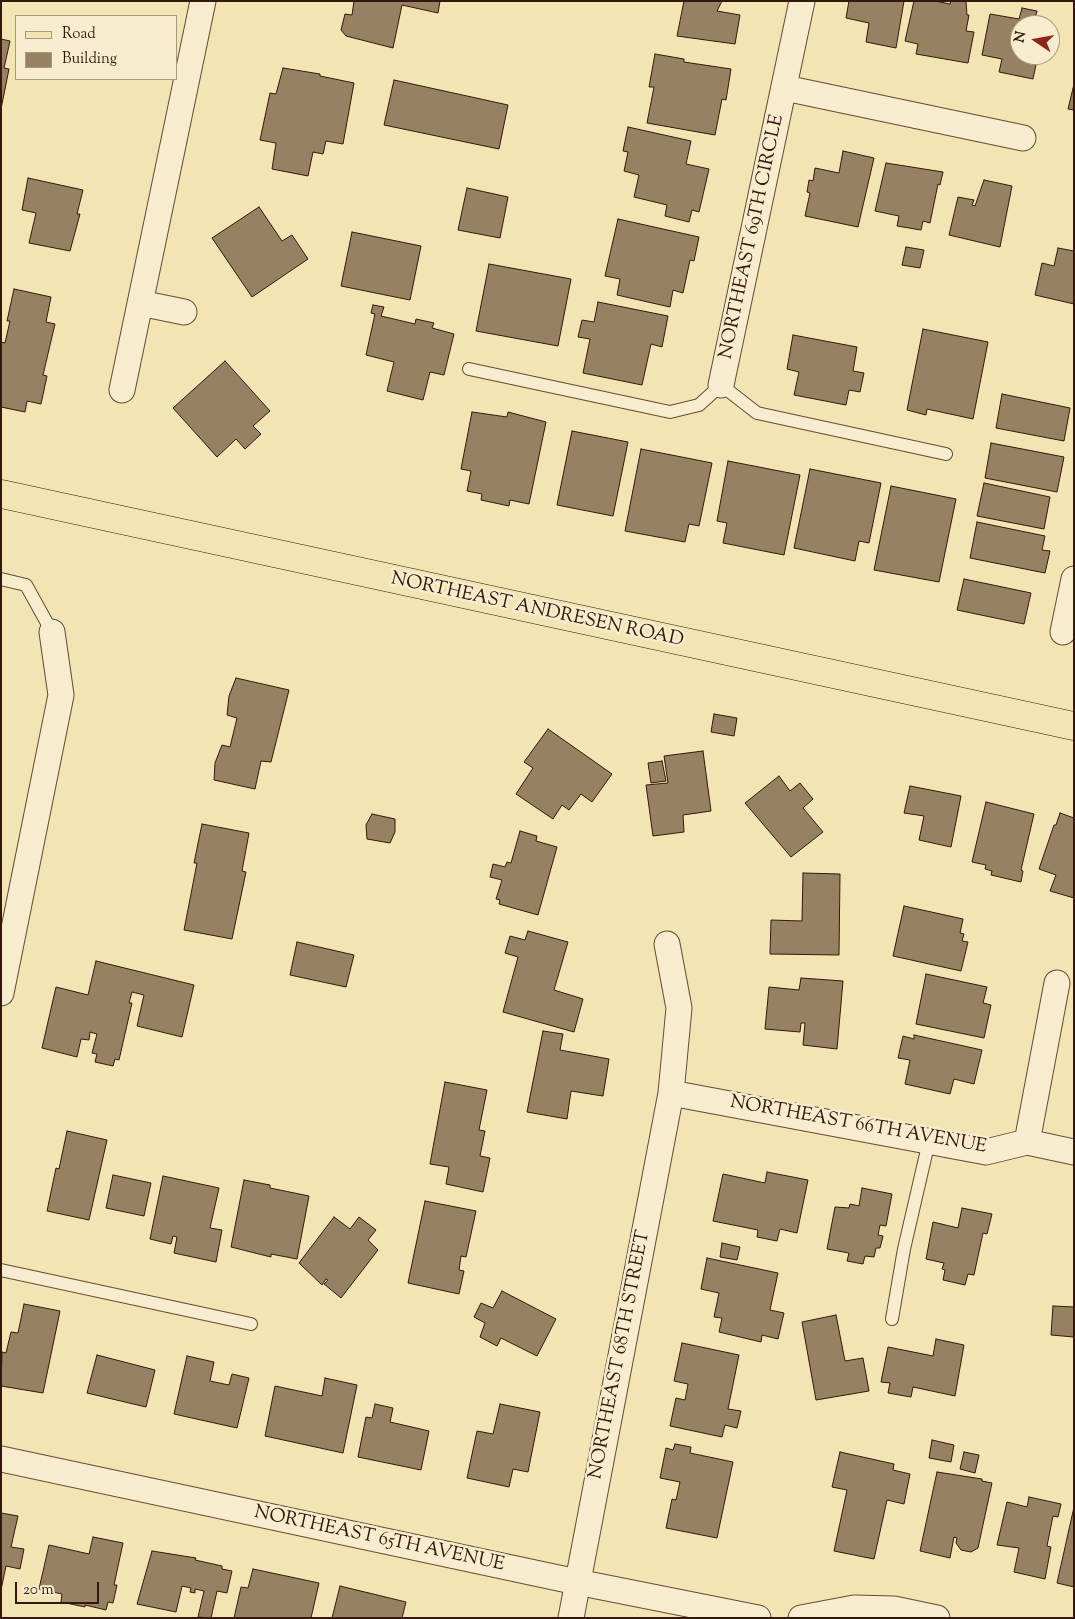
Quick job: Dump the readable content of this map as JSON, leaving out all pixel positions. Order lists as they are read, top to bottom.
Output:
{
  "streets": {
    "main road": ["NORTHEAST ANDRESEN ROAD"],
    "street": [
      "NORTHEAST 69TH CIRCLE",
      "NORTHEAST 66TH AVENUE",
      "NORTHEAST 68TH STREET",
      "NORTHEAST 65TH AVENUE"
    ]
  },
  "crossings": [
    ["NORTHEAST 66TH AVENUE", "NORTHEAST 68TH STREET"],
    ["NORTHEAST 68TH STREET", "NORTHEAST 65TH AVENUE"]
  ],
  "legend": ["Road", "Building"],
  "scale_bar": "20 m",
  "north": "left"
}
